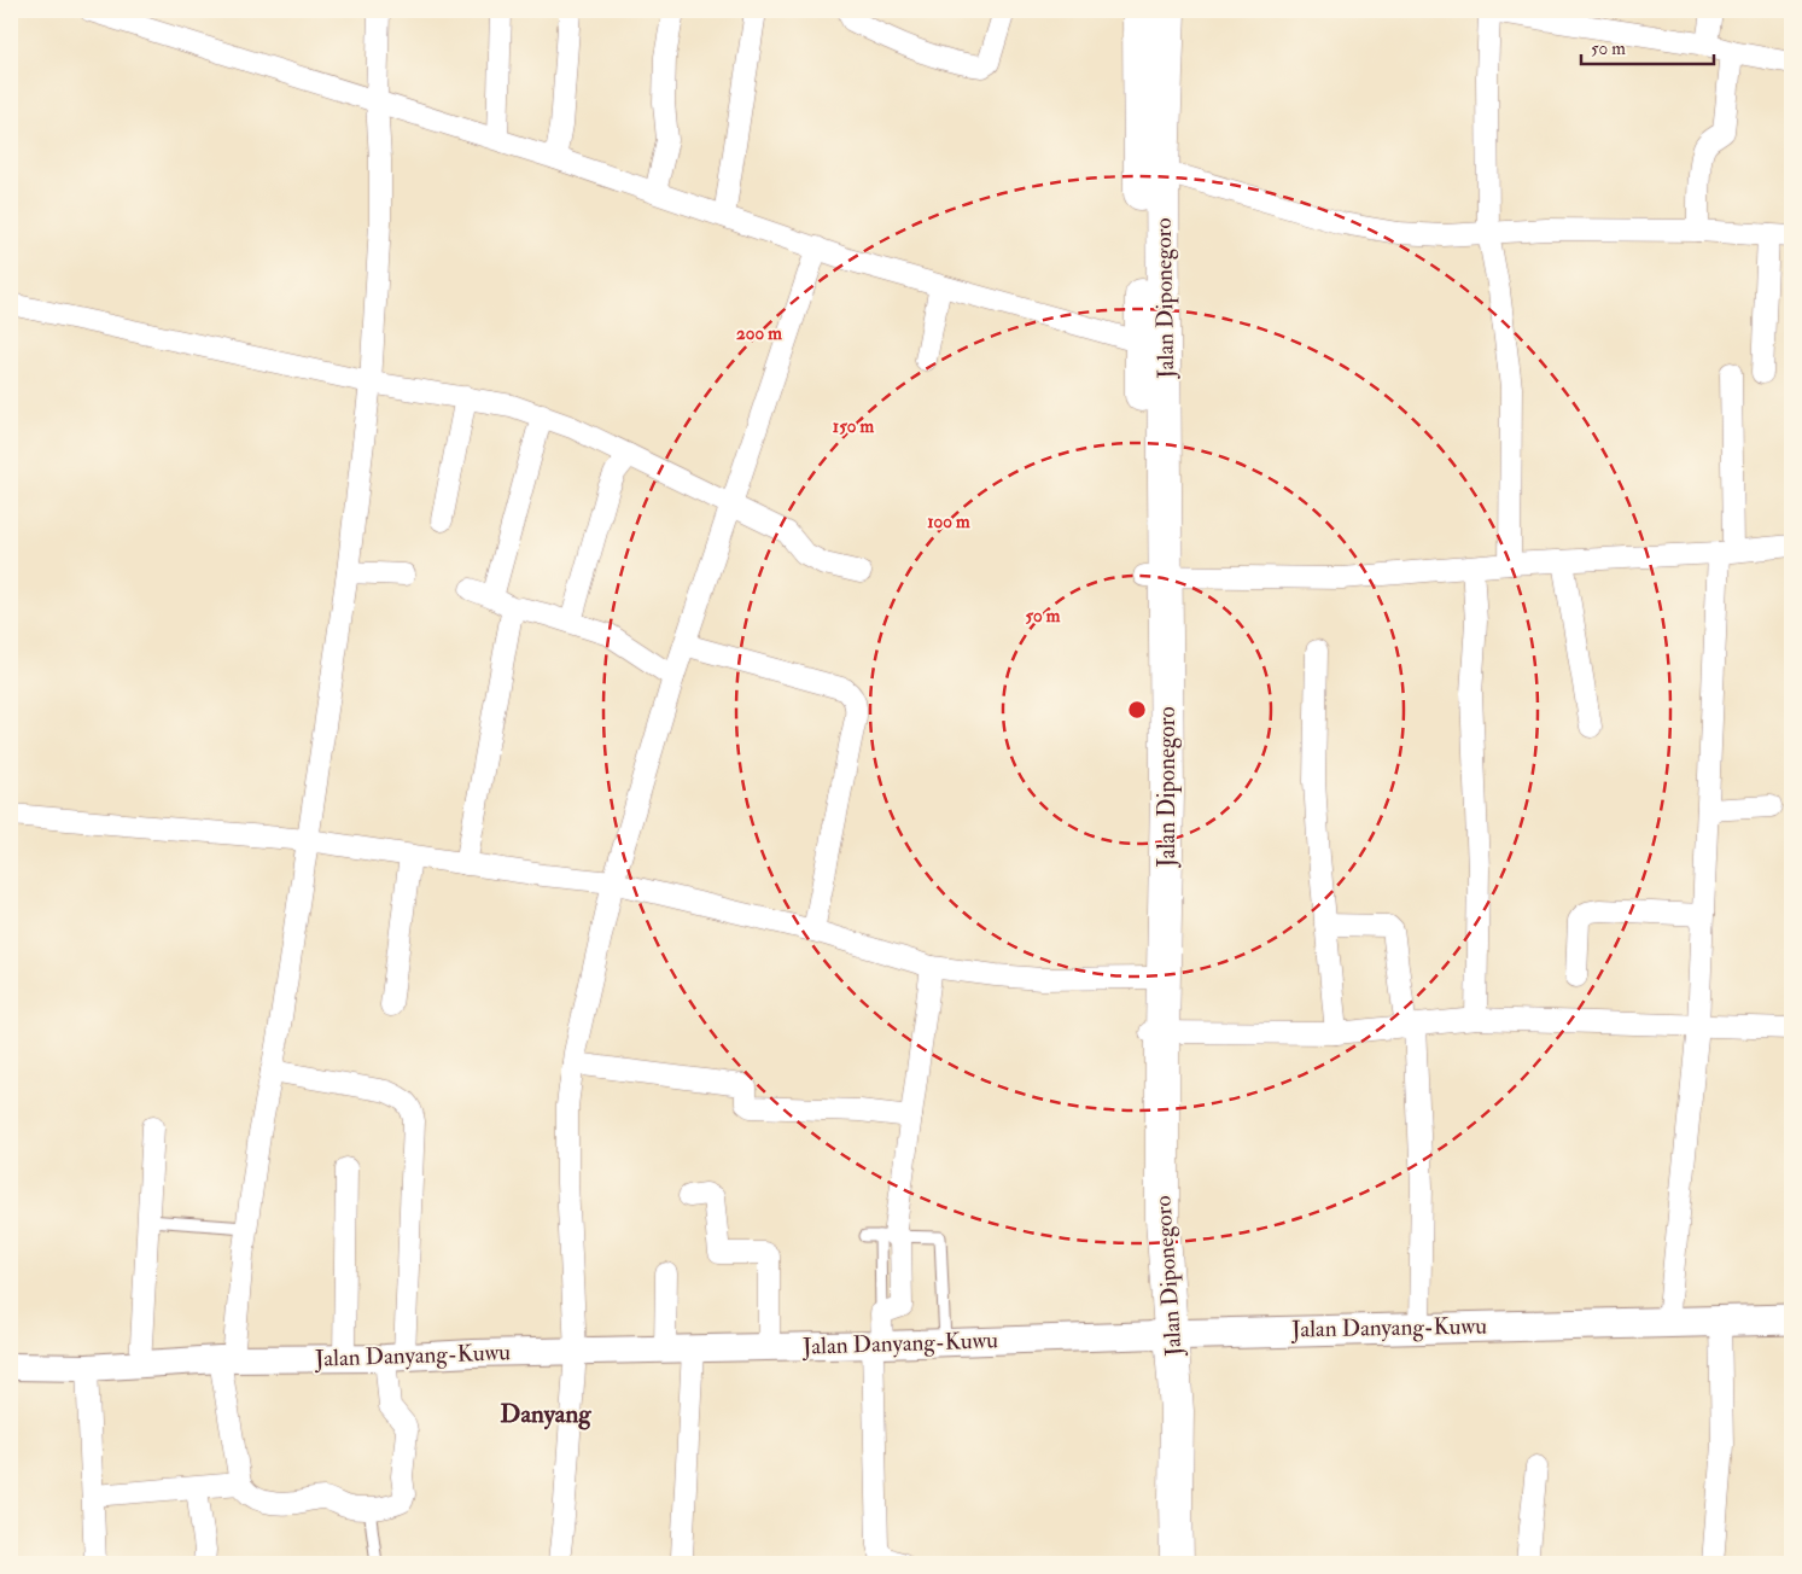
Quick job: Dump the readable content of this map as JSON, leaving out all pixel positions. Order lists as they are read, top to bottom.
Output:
{
  "streets": {
    "main road": ["Jalan Diponegoro", "Jalan Danyang-Kuwu"]
  },
  "crossings": [
    ["Jalan Diponegoro", "Jalan Danyang-Kuwu"]
  ],
  "districts": ["Danyang"],
  "scale_bar": "50 m",
  "rings": [
    "200 m",
    "150 m",
    "100 m",
    "50 m"
  ]
}
